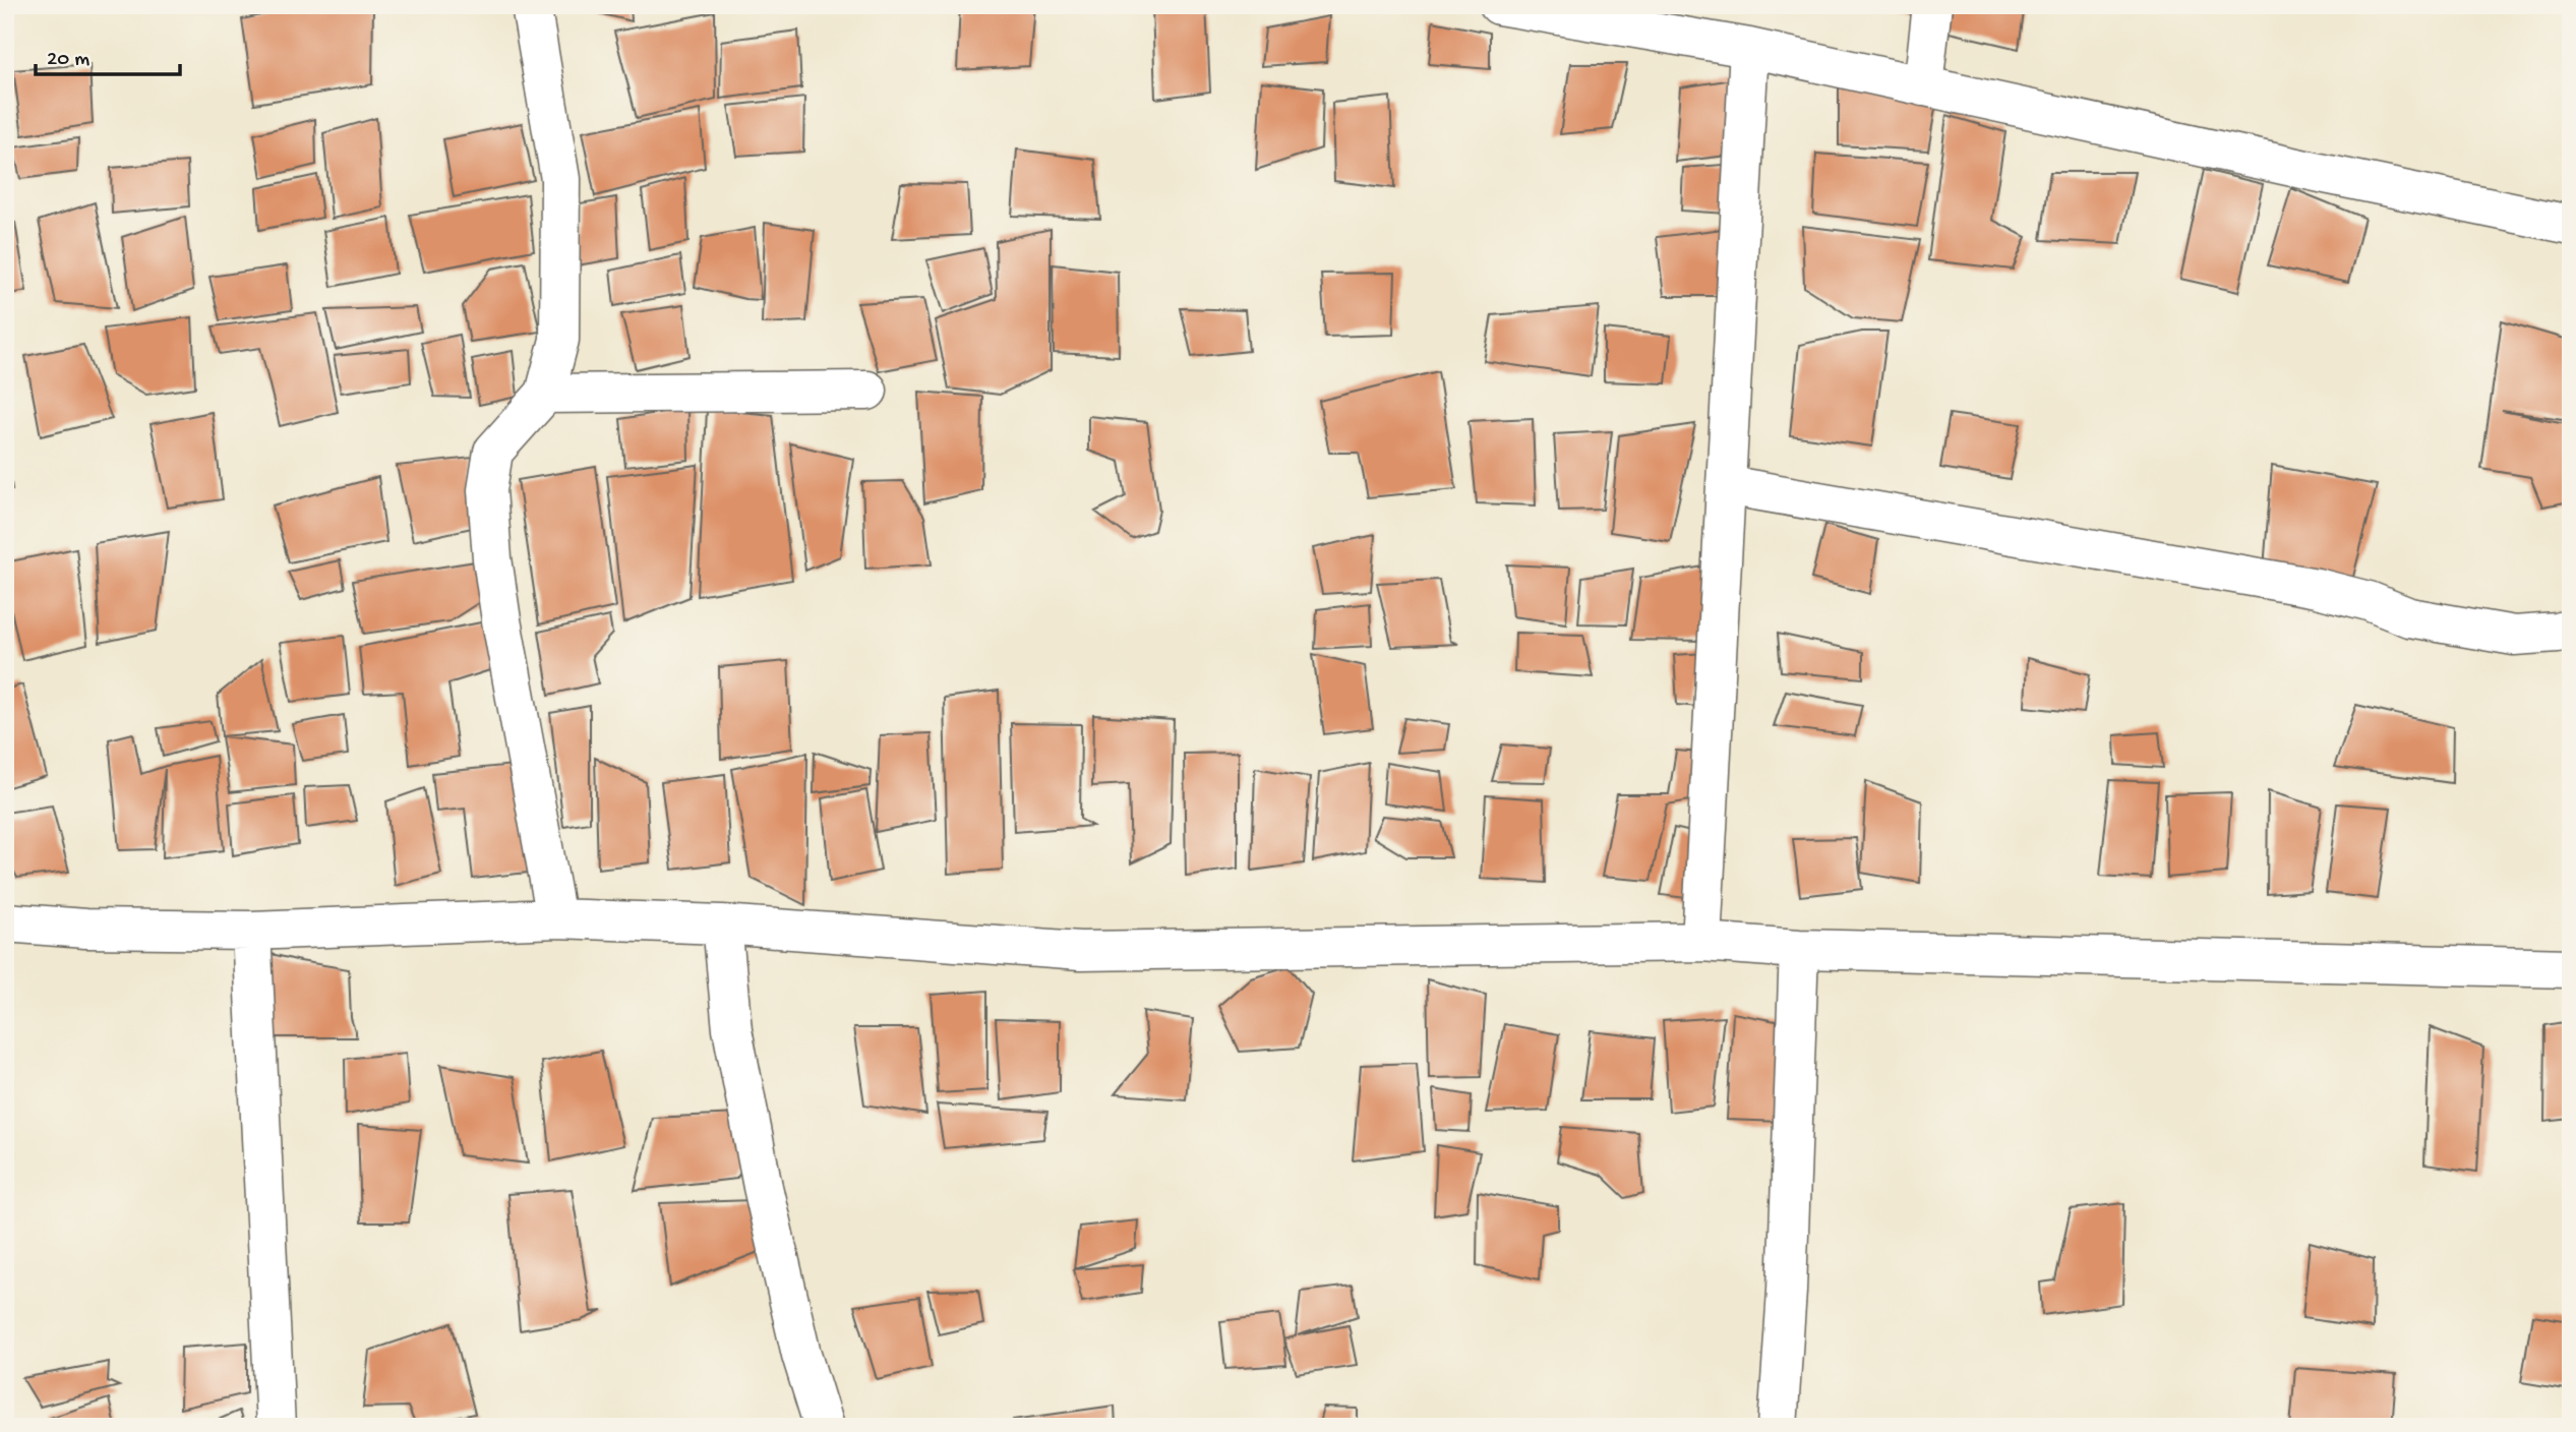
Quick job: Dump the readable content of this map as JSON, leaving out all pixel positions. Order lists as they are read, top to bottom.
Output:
{
  "scale_bar": "20 m"
}
